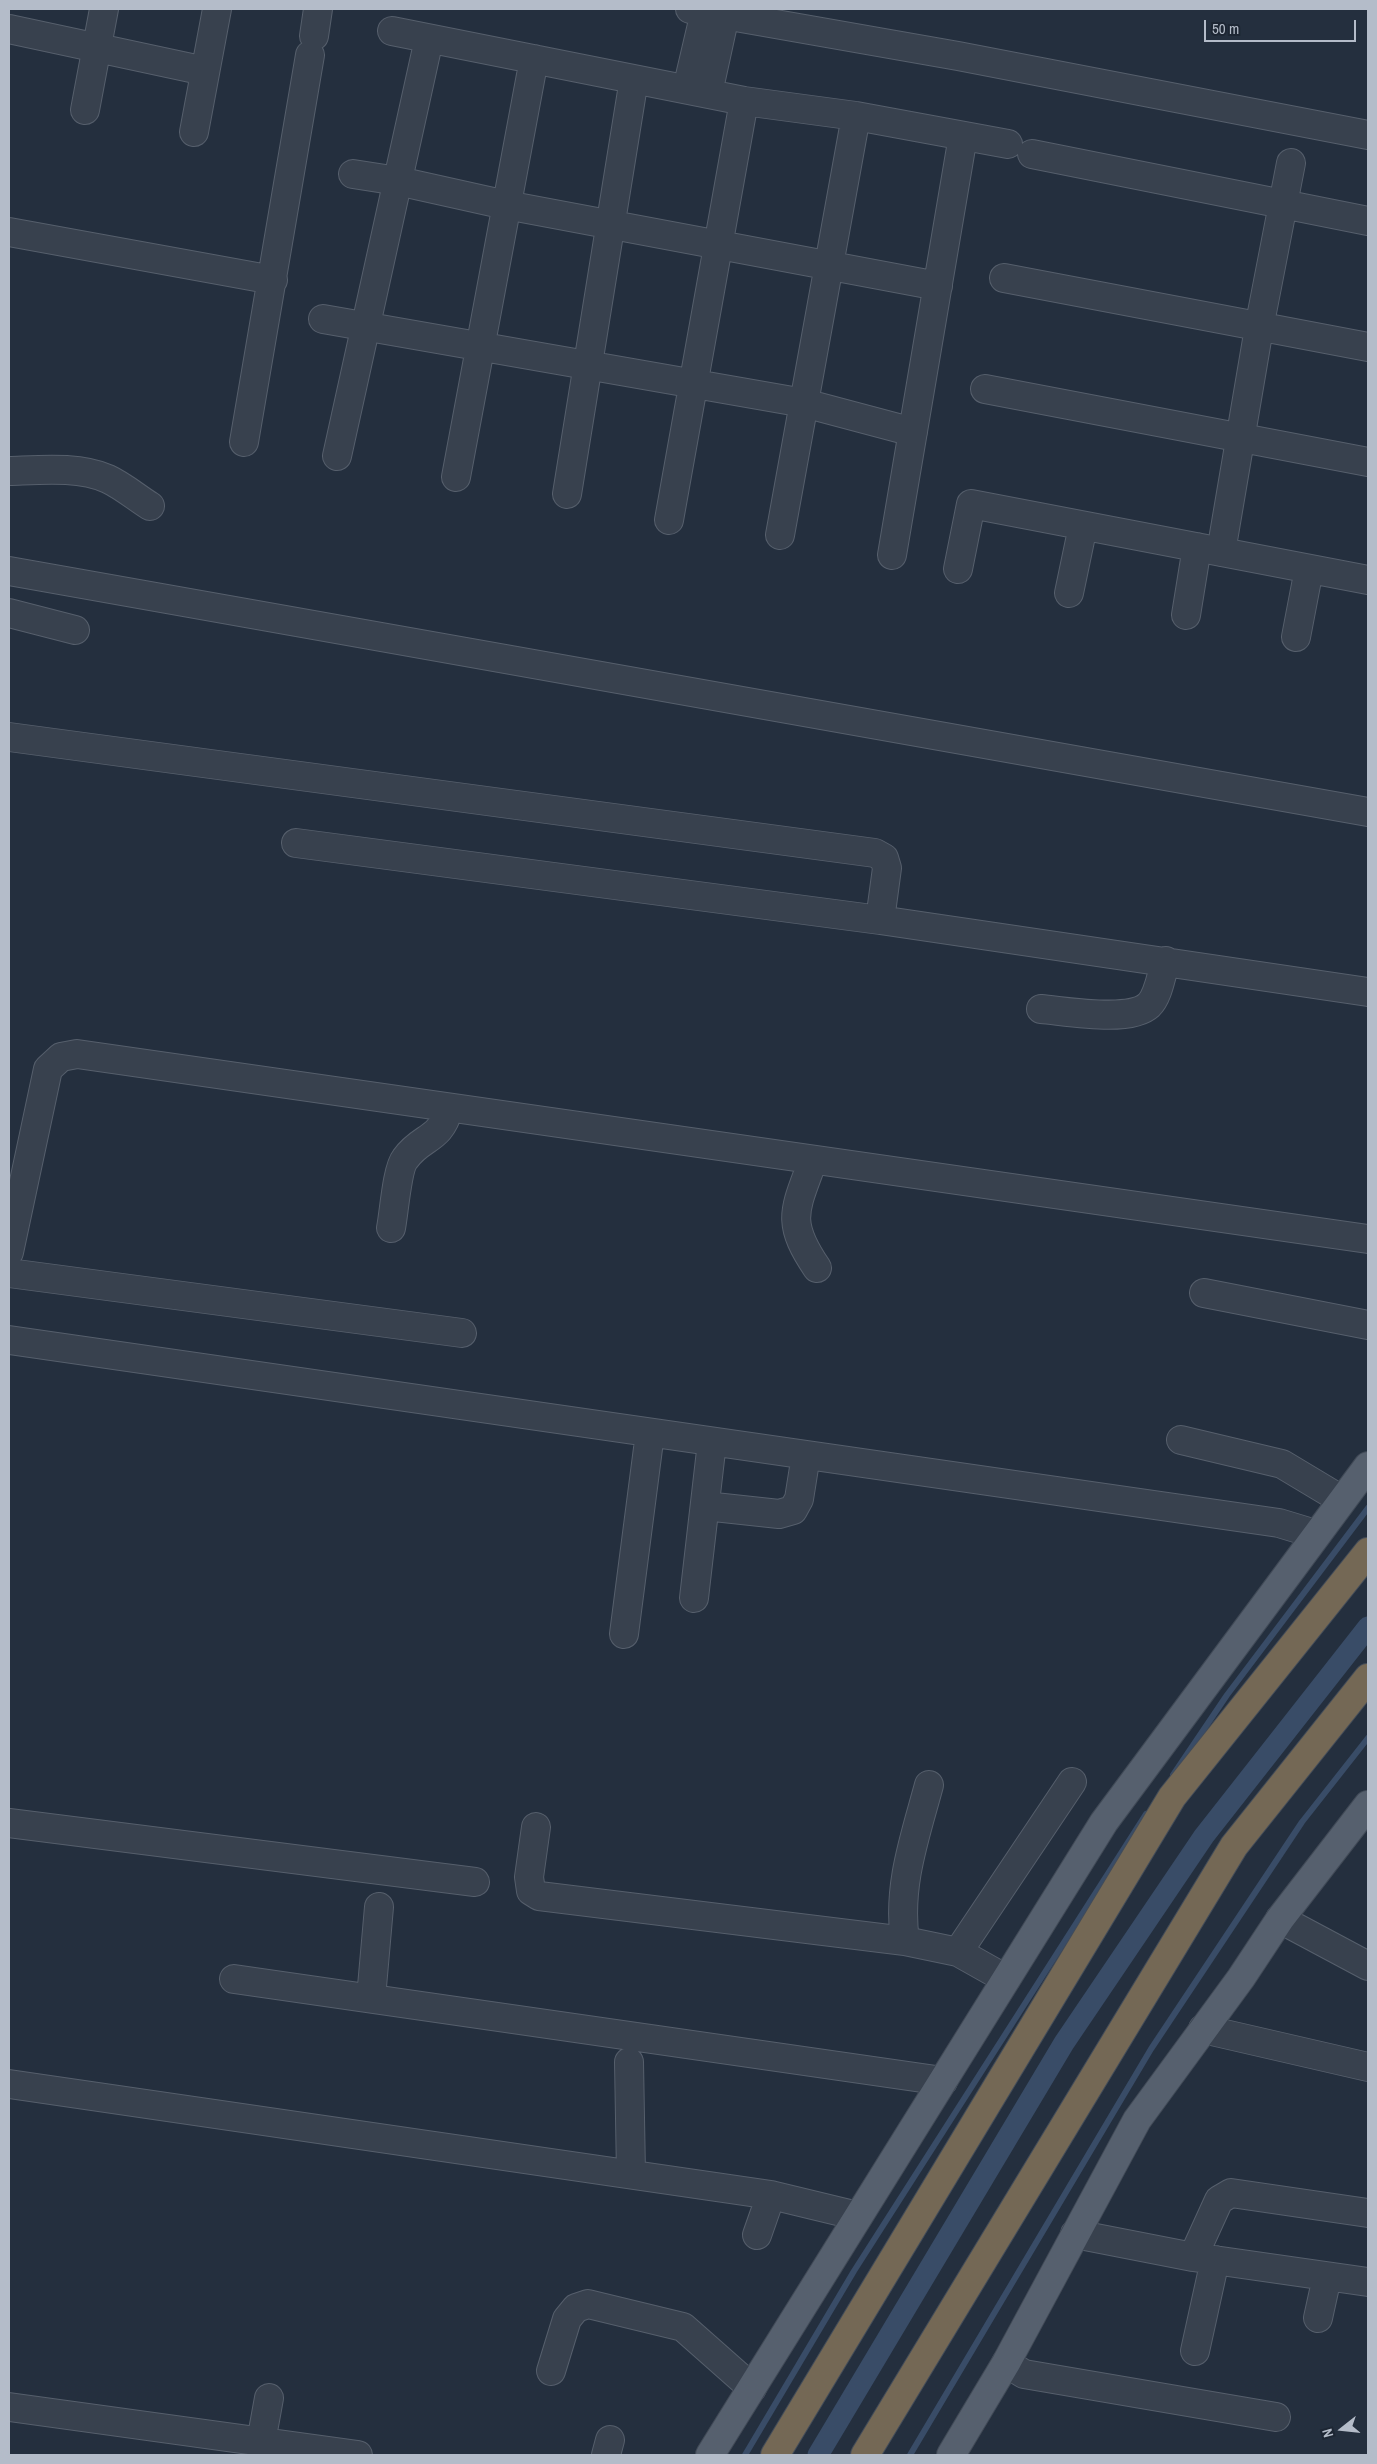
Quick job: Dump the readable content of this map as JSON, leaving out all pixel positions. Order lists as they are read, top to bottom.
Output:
{
  "scale_bar": "50 m",
  "north": "left"
}
